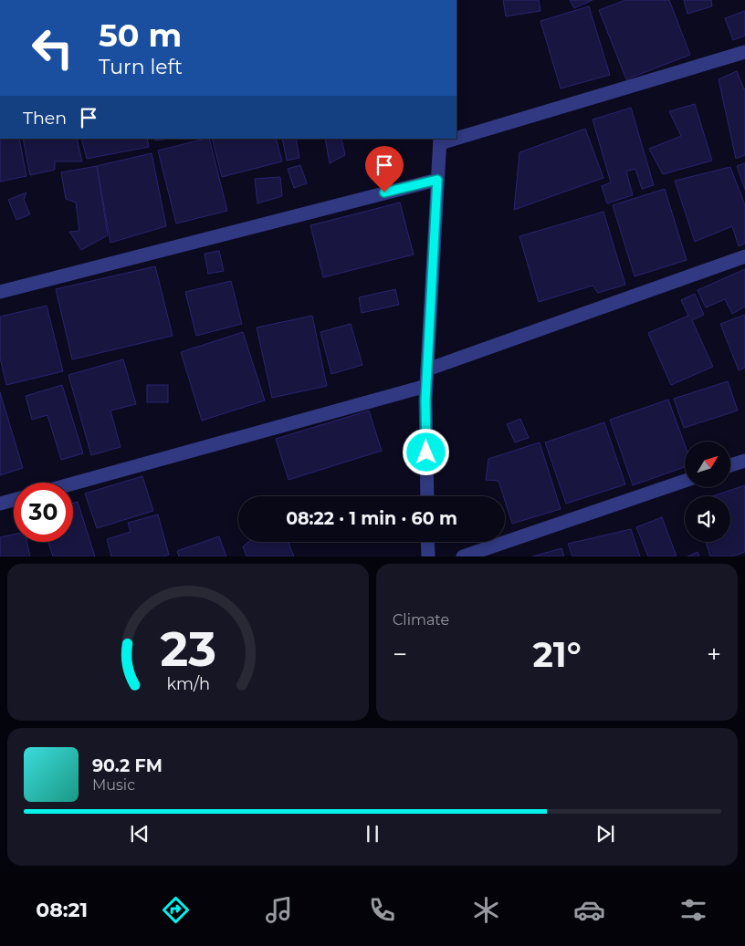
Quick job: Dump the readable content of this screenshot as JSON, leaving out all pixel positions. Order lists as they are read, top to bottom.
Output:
{
  "north": "top right",
  "page": {
    "turn": ["50 m", "Turn left"],
    "then": "Then",
    "limit": "30",
    "trip": "08:22 · 1 min · 60 m",
    "tile": "Climate",
    "heat": ["−", "21°", "+"],
    "song": ["90.2 FM", "Music"],
    "tabs": "08:21",
    "gauge": ["23", "km/h"]
  }
}
